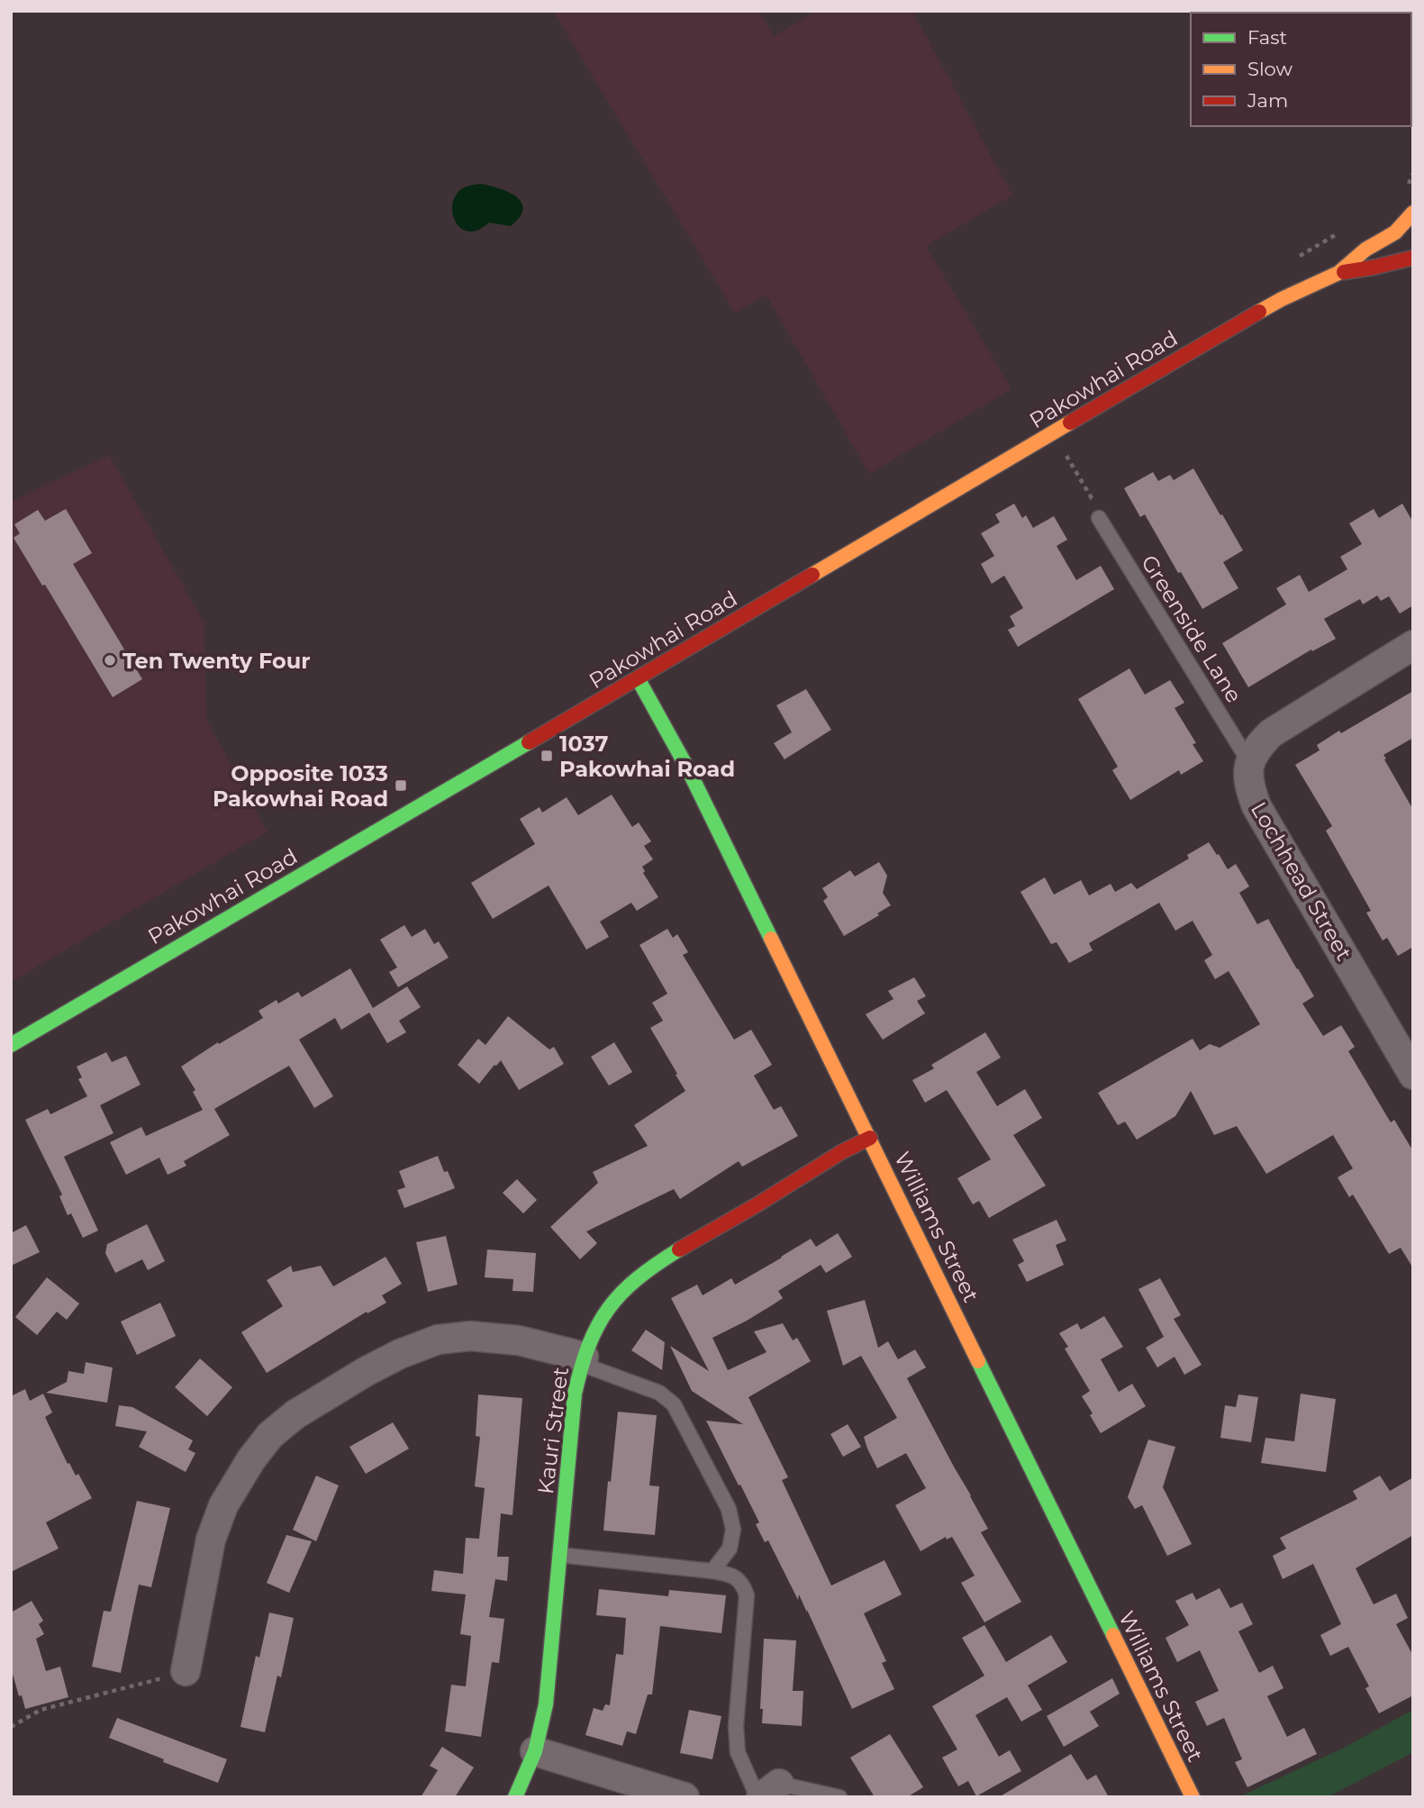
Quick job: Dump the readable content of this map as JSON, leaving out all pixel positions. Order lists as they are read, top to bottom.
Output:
{
  "streets": {
    "street": [
      "Pakowhai Road",
      "Lochhead Street",
      "Williams Street",
      "Kauri Street"
    ],
    "lane": ["Greenside Lane"]
  },
  "crossings": [
    ["Pakowhai Road", "Williams Street"],
    ["Greenside Lane", "Lochhead Street"],
    ["Williams Street", "Kauri Street"]
  ],
  "places": {
    "other": ["Ten Twenty Four"],
    "transit": ["1037 Pakowhai Road", "Opposite 1033 Pakowhai Road"]
  },
  "legend": ["Fast", "Slow", "Jam"]
}
